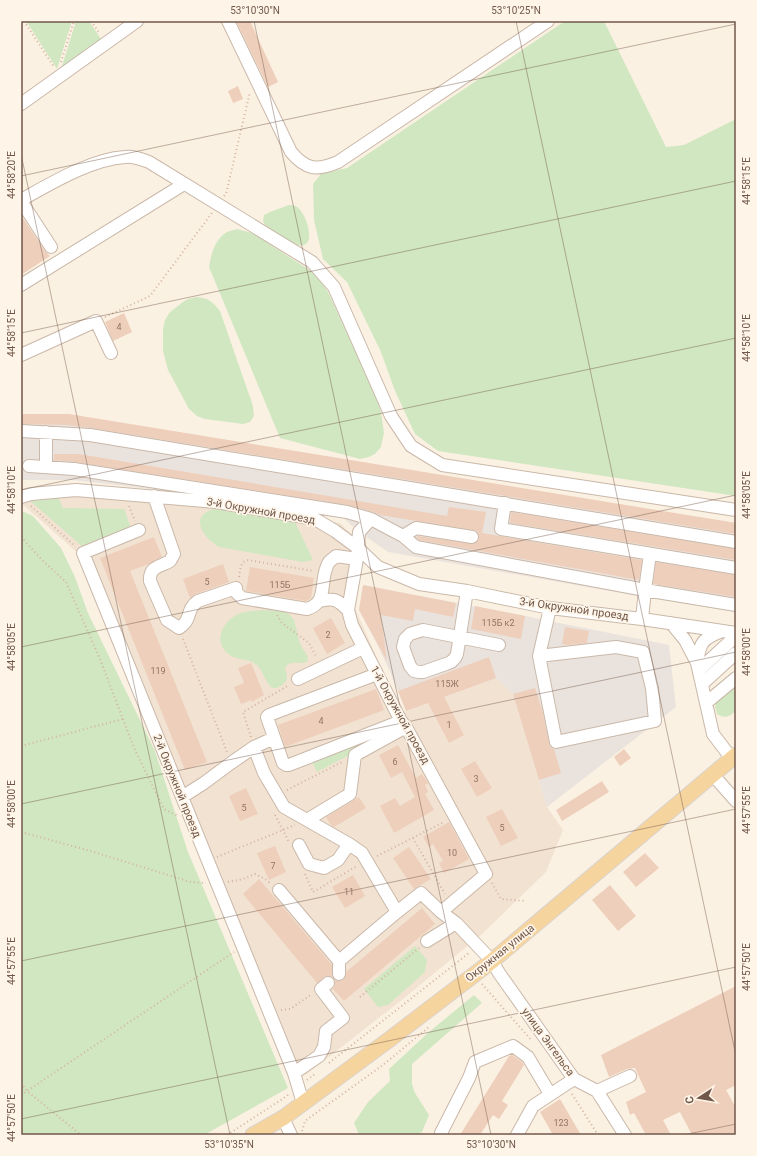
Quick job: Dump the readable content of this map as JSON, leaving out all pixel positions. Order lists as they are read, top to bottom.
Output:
{
  "streets": {
    "main road": ["Окружная улица"],
    "street": [
      "3-й Окружной проезд",
      "1-й Окружной проезд",
      "2-й Окружной проезд",
      "улица Энгельса"
    ]
  },
  "crossings": [
    ["3-й Окружной проезд", "1-й Окружной проезд"],
    ["2-й Окружной проезд", "Окружная улица"],
    ["Окружная улица", "улица Энгельса"]
  ],
  "house_numbers": [
    "4",
    "5",
    "115Б",
    "115Б к2",
    "2",
    "119",
    "115Ж",
    "4",
    "1",
    "6",
    "3",
    "5",
    "5",
    "10",
    "7",
    "11",
    "123"
  ],
  "north": "left",
  "coordinates": [
    "53°10'30\"N",
    "53°10'25\"N",
    "44°58'20\"E",
    "44°58'15\"E",
    "44°58'10\"E",
    "44°58'05\"E",
    "44°58'00\"E",
    "44°57'55\"E",
    "44°57'50\"E",
    "53°10'35\"N"
  ]
}
